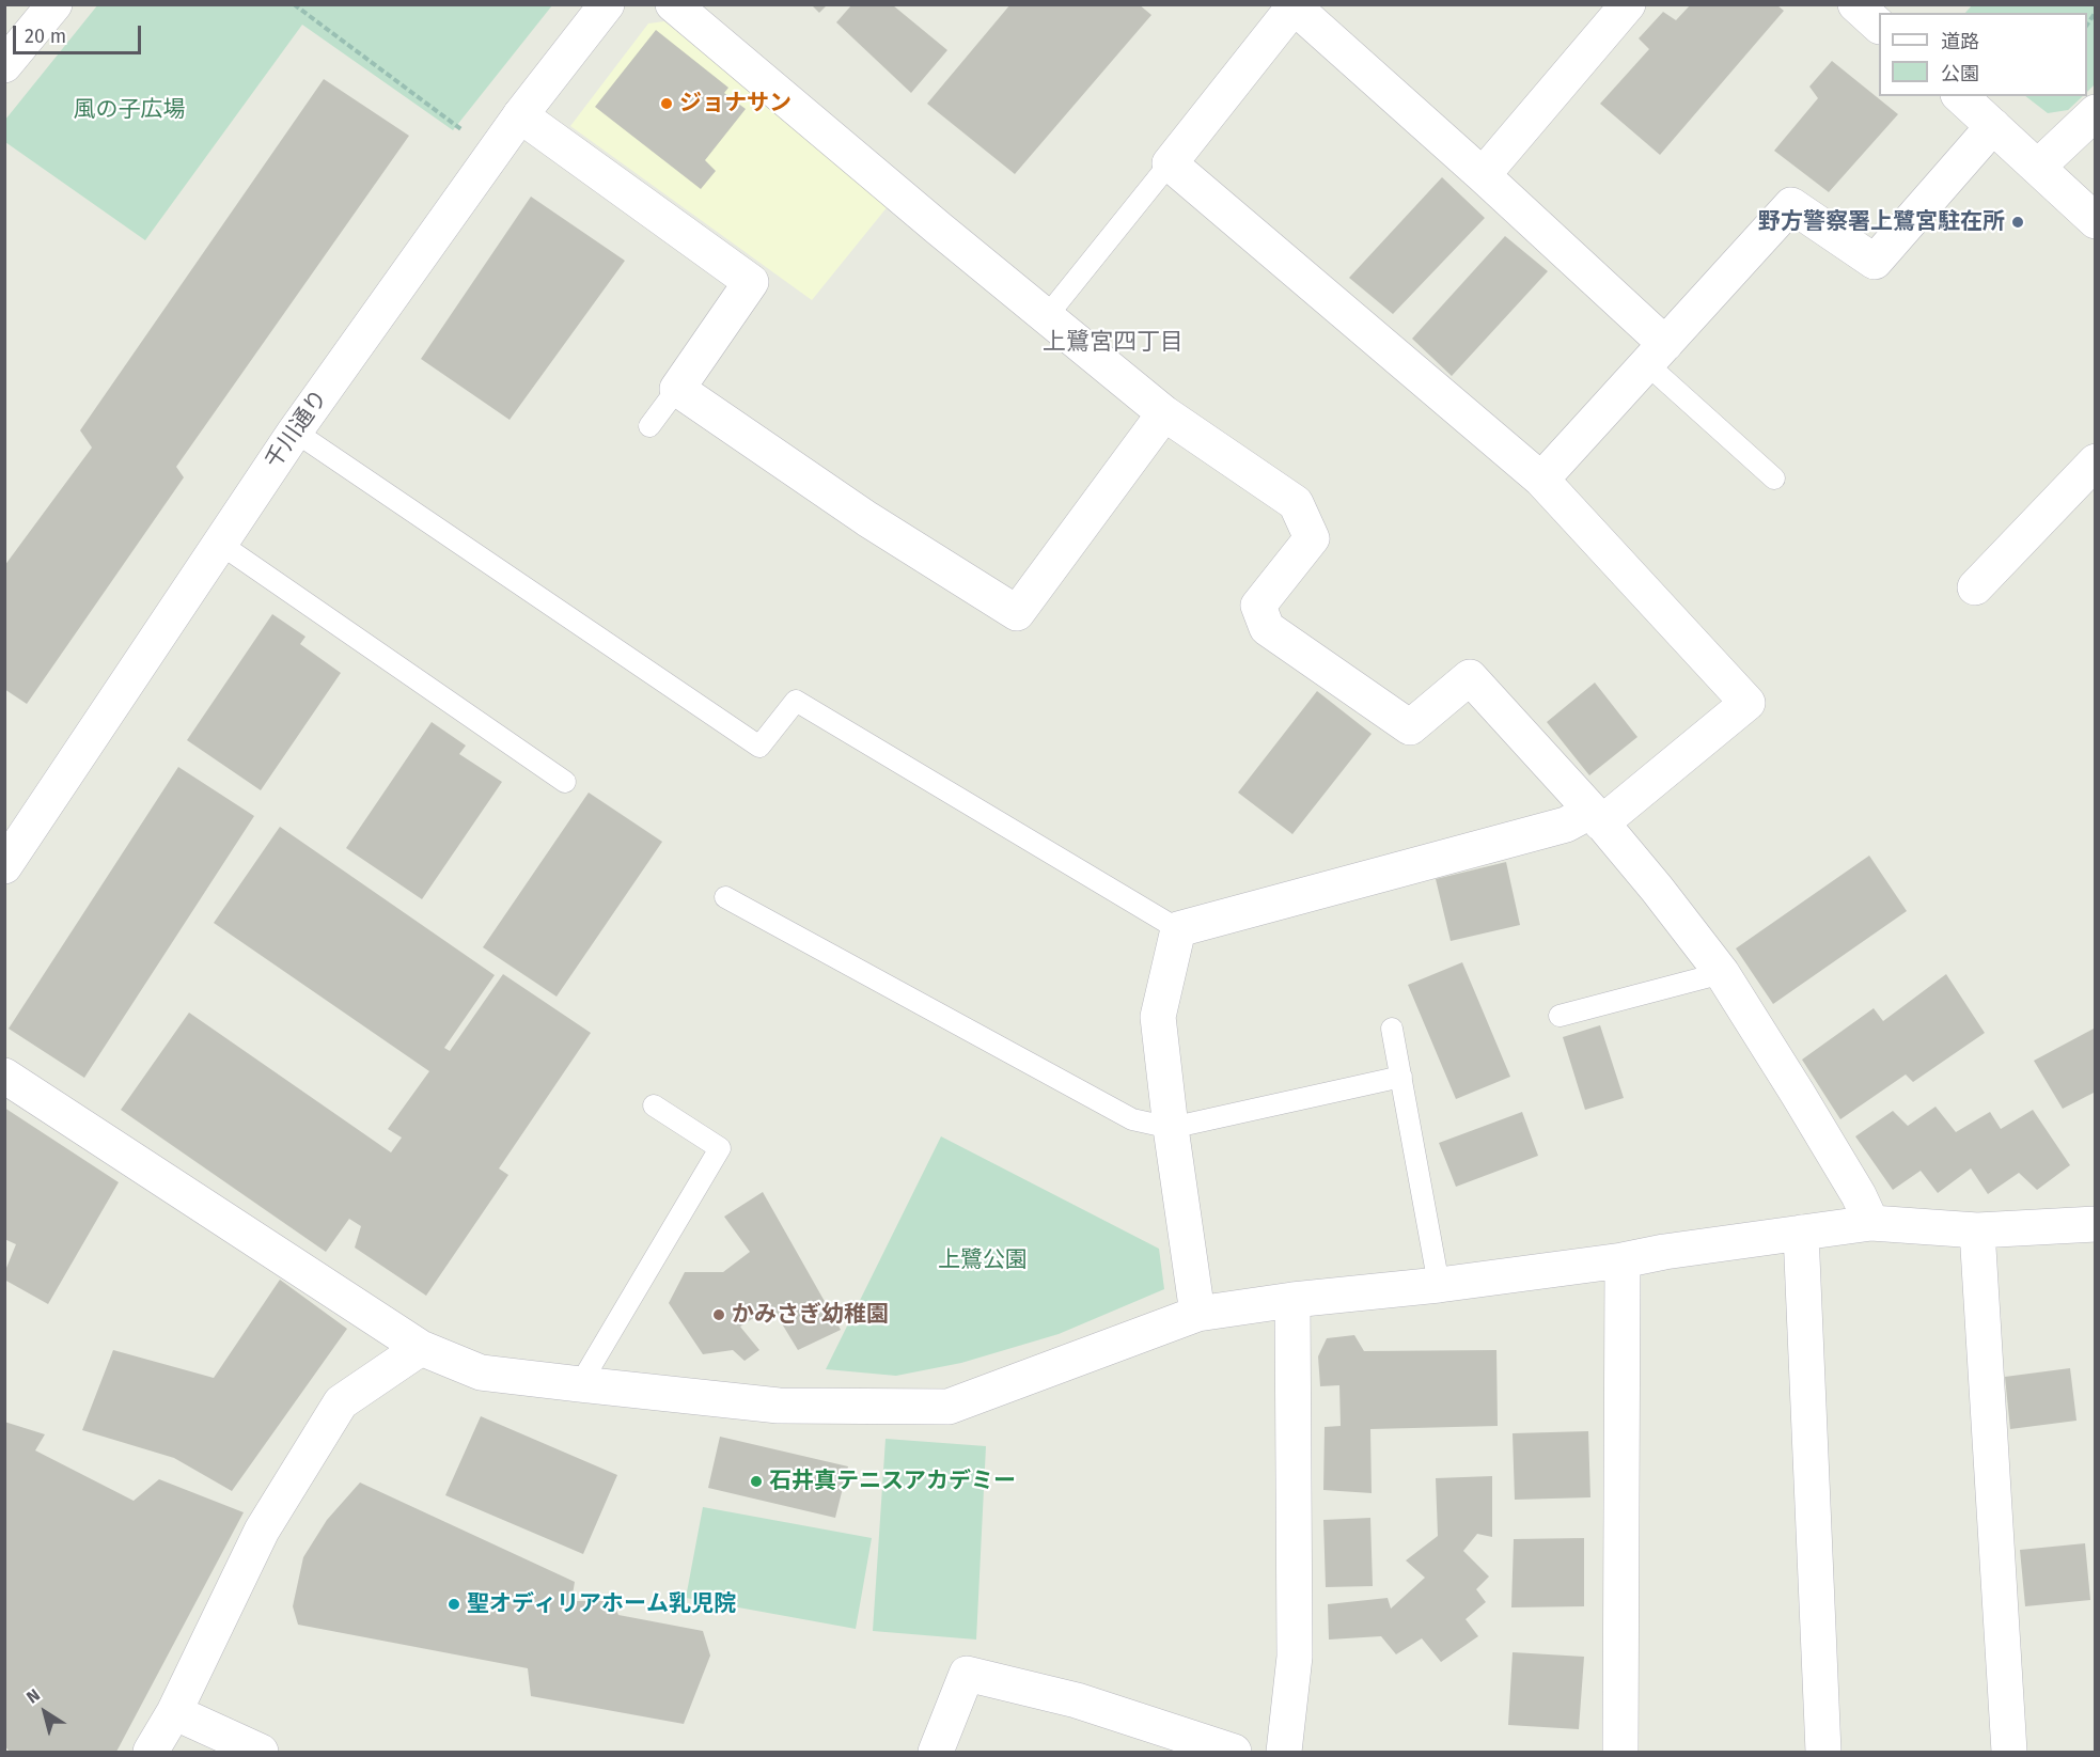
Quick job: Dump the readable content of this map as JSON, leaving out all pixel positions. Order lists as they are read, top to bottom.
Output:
{
  "streets": {
    "street": ["千川通り"]
  },
  "districts": ["上鷺宮四丁目"],
  "parks": ["風の子広場", "上鷺公園"],
  "places": [
    "ジョナサン",
    "野方警察署上鷺宮駐在所",
    "かみさぎ幼稚園",
    "石井真テニスアカデミー",
    "聖オディリアホーム乳児院"
  ],
  "legend": ["道路", "公園"],
  "scale_bar": "20 m",
  "north": "top left"
}
